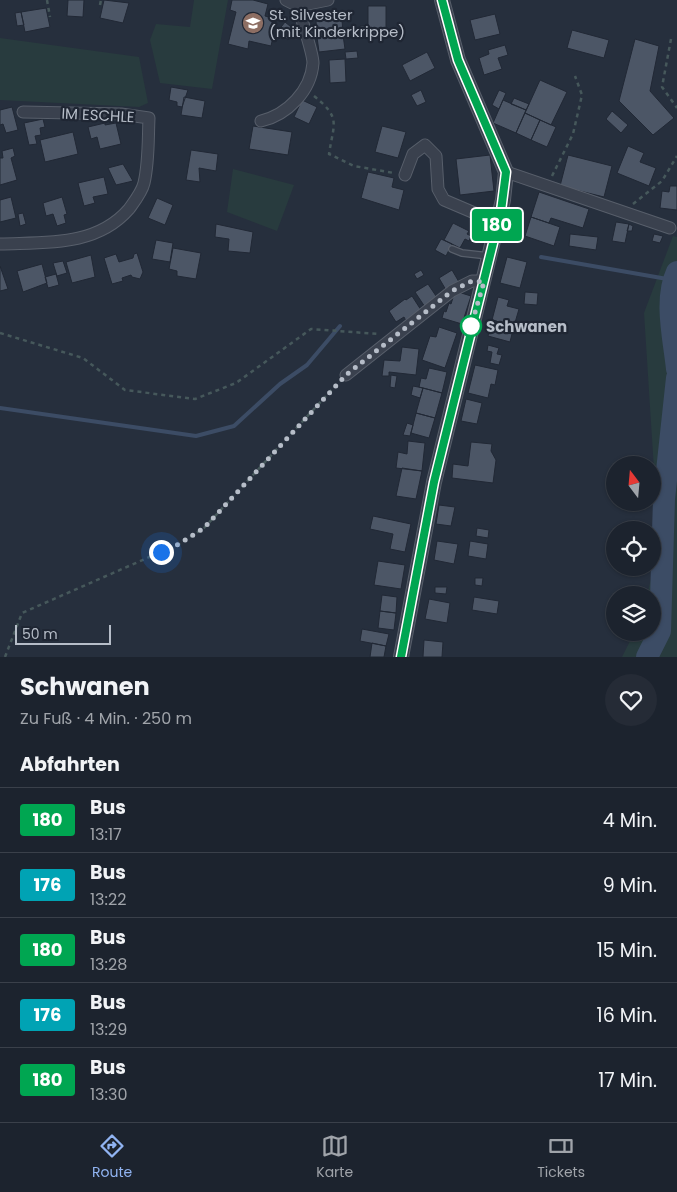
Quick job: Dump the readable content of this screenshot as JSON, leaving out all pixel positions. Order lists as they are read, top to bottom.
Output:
{
  "streets": {
    "street": ["IM ESCHLE"]
  },
  "places": {
    "school or university": ["St. Silvester (mit Kinderkrippe)"],
    "other": ["Schwanen"]
  },
  "lines": ["bus line 180"],
  "scale_bar": "50 m",
  "north": "top",
  "page": {
    "on_map": "180",
    "scale": "50 m",
    "heading": [
      ["Schwanen", "Zu Fuß · 4 Min. · 250 m"],
      "Abfahrten"
    ],
    "list": [
      {
        "mark": "180",
        "name": "Bus",
        "note": "13:17",
        "value": "4 Min."
      },
      {
        "mark": "176",
        "name": "Bus",
        "note": "13:22",
        "value": "9 Min."
      },
      {
        "mark": "180",
        "name": "Bus",
        "note": "13:28",
        "value": "15 Min."
      },
      {
        "mark": "176",
        "name": "Bus",
        "note": "13:29",
        "value": "16 Min."
      },
      {
        "mark": "180",
        "name": "Bus",
        "note": "13:30",
        "value": "17 Min."
      }
    ],
    "tabs": ["Route", "Karte", "Tickets"]
  }
}
